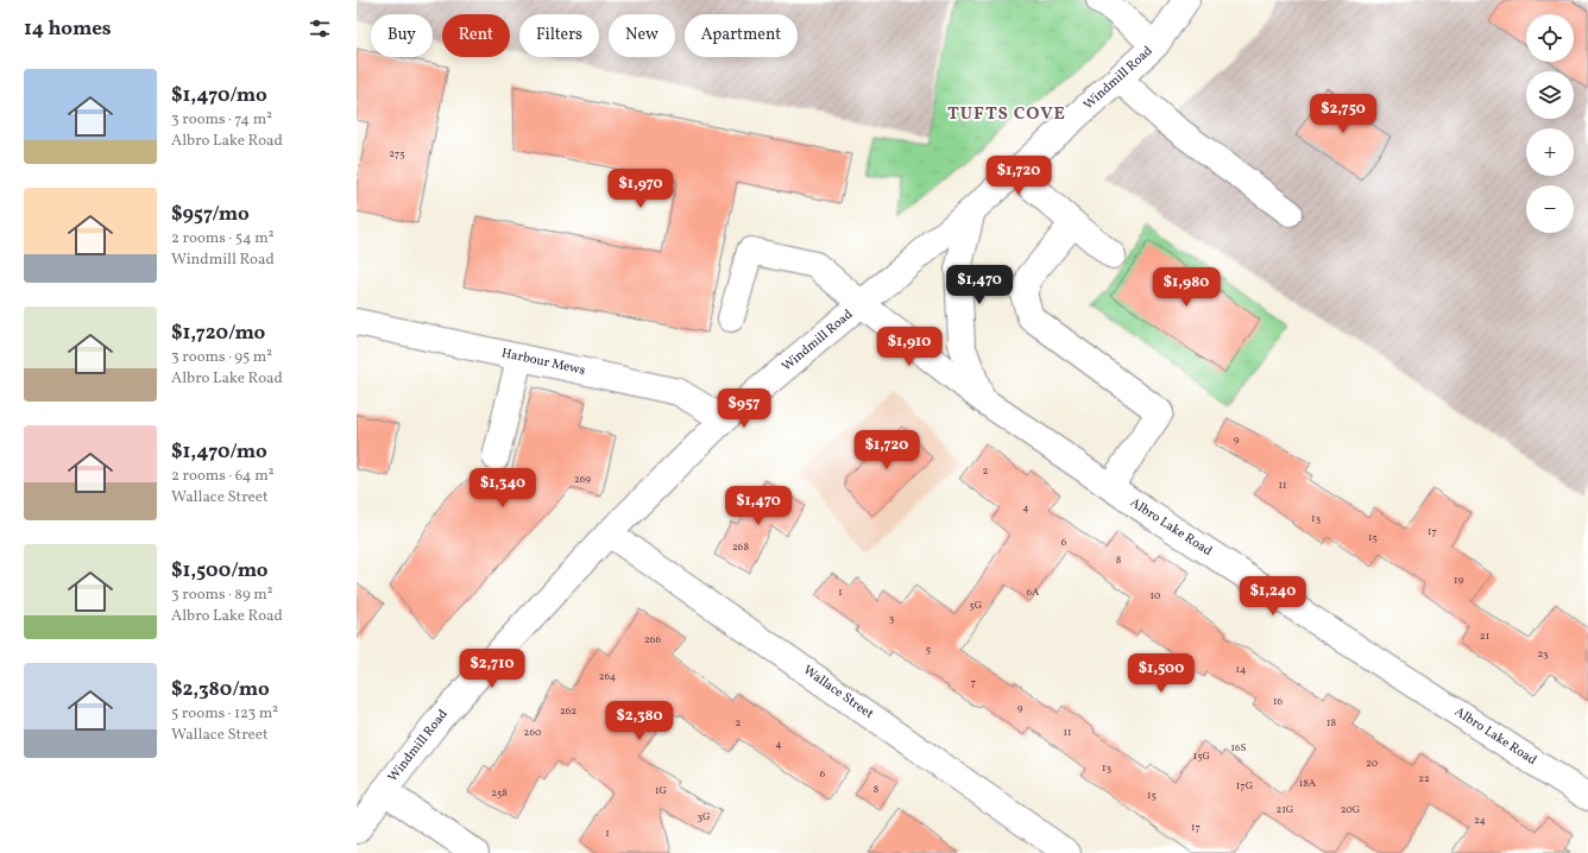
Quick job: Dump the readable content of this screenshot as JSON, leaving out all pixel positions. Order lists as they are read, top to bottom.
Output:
{
  "streets": {
    "main road": [
      "Windmill Road",
      "Harbour Mews",
      "Albro Lake Road",
      "Wallace Street"
    ]
  },
  "crossings": [
    ["Windmill Road", "Harbour Mews"],
    ["Windmill Road", "Albro Lake Road"],
    ["Windmill Road", "Wallace Street"]
  ],
  "districts": ["TUFTS COVE"],
  "house_numbers": [
    "275",
    "9",
    "2",
    "269",
    "11",
    "4",
    "13",
    "17",
    "15",
    "6",
    "268",
    "8",
    "19",
    "1",
    "6A",
    "10",
    "5G",
    "3",
    "21",
    "266",
    "5",
    "23",
    "14",
    "264",
    "7",
    "16",
    "9",
    "262",
    "2",
    "18",
    "260",
    "11",
    "4",
    "16S",
    "15G",
    "20",
    "13",
    "6",
    "22",
    "18A",
    "17G",
    "8",
    "1G",
    "258",
    "15",
    "21G",
    "20G",
    "3G",
    "24",
    "17",
    "1"
  ],
  "page": {
    "heading": "14 homes",
    "map_buttons": ["+", "−"],
    "chip": [
      "Buy",
      "Rent",
      "Filters",
      "New",
      "Apartment"
    ],
    "list": [
      {
        "name": "$1,470/mo",
        "note": "3 rooms · 74 m² · Albro Lake Road"
      },
      {
        "name": "$957/mo",
        "note": "2 rooms · 54 m² · Windmill Road"
      },
      {
        "name": "$1,720/mo",
        "note": "3 rooms · 95 m² · Albro Lake Road"
      },
      {
        "name": "$1,470/mo",
        "note": "2 rooms · 64 m² · Wallace Street"
      },
      {
        "name": "$1,500/mo",
        "note": "3 rooms · 89 m² · Albro Lake Road"
      },
      {
        "name": "$2,380/mo",
        "note": "5 rooms · 123 m² · Wallace Street"
      }
    ],
    "price": [
      "$2,750",
      "$1,720",
      "$1,970",
      "$1,470",
      "$1,980",
      "$1,910",
      "$957",
      "$1,720",
      "$1,340",
      "$1,470",
      "$1,240",
      "$2,710",
      "$1,500",
      "$2,380"
    ]
  }
}
